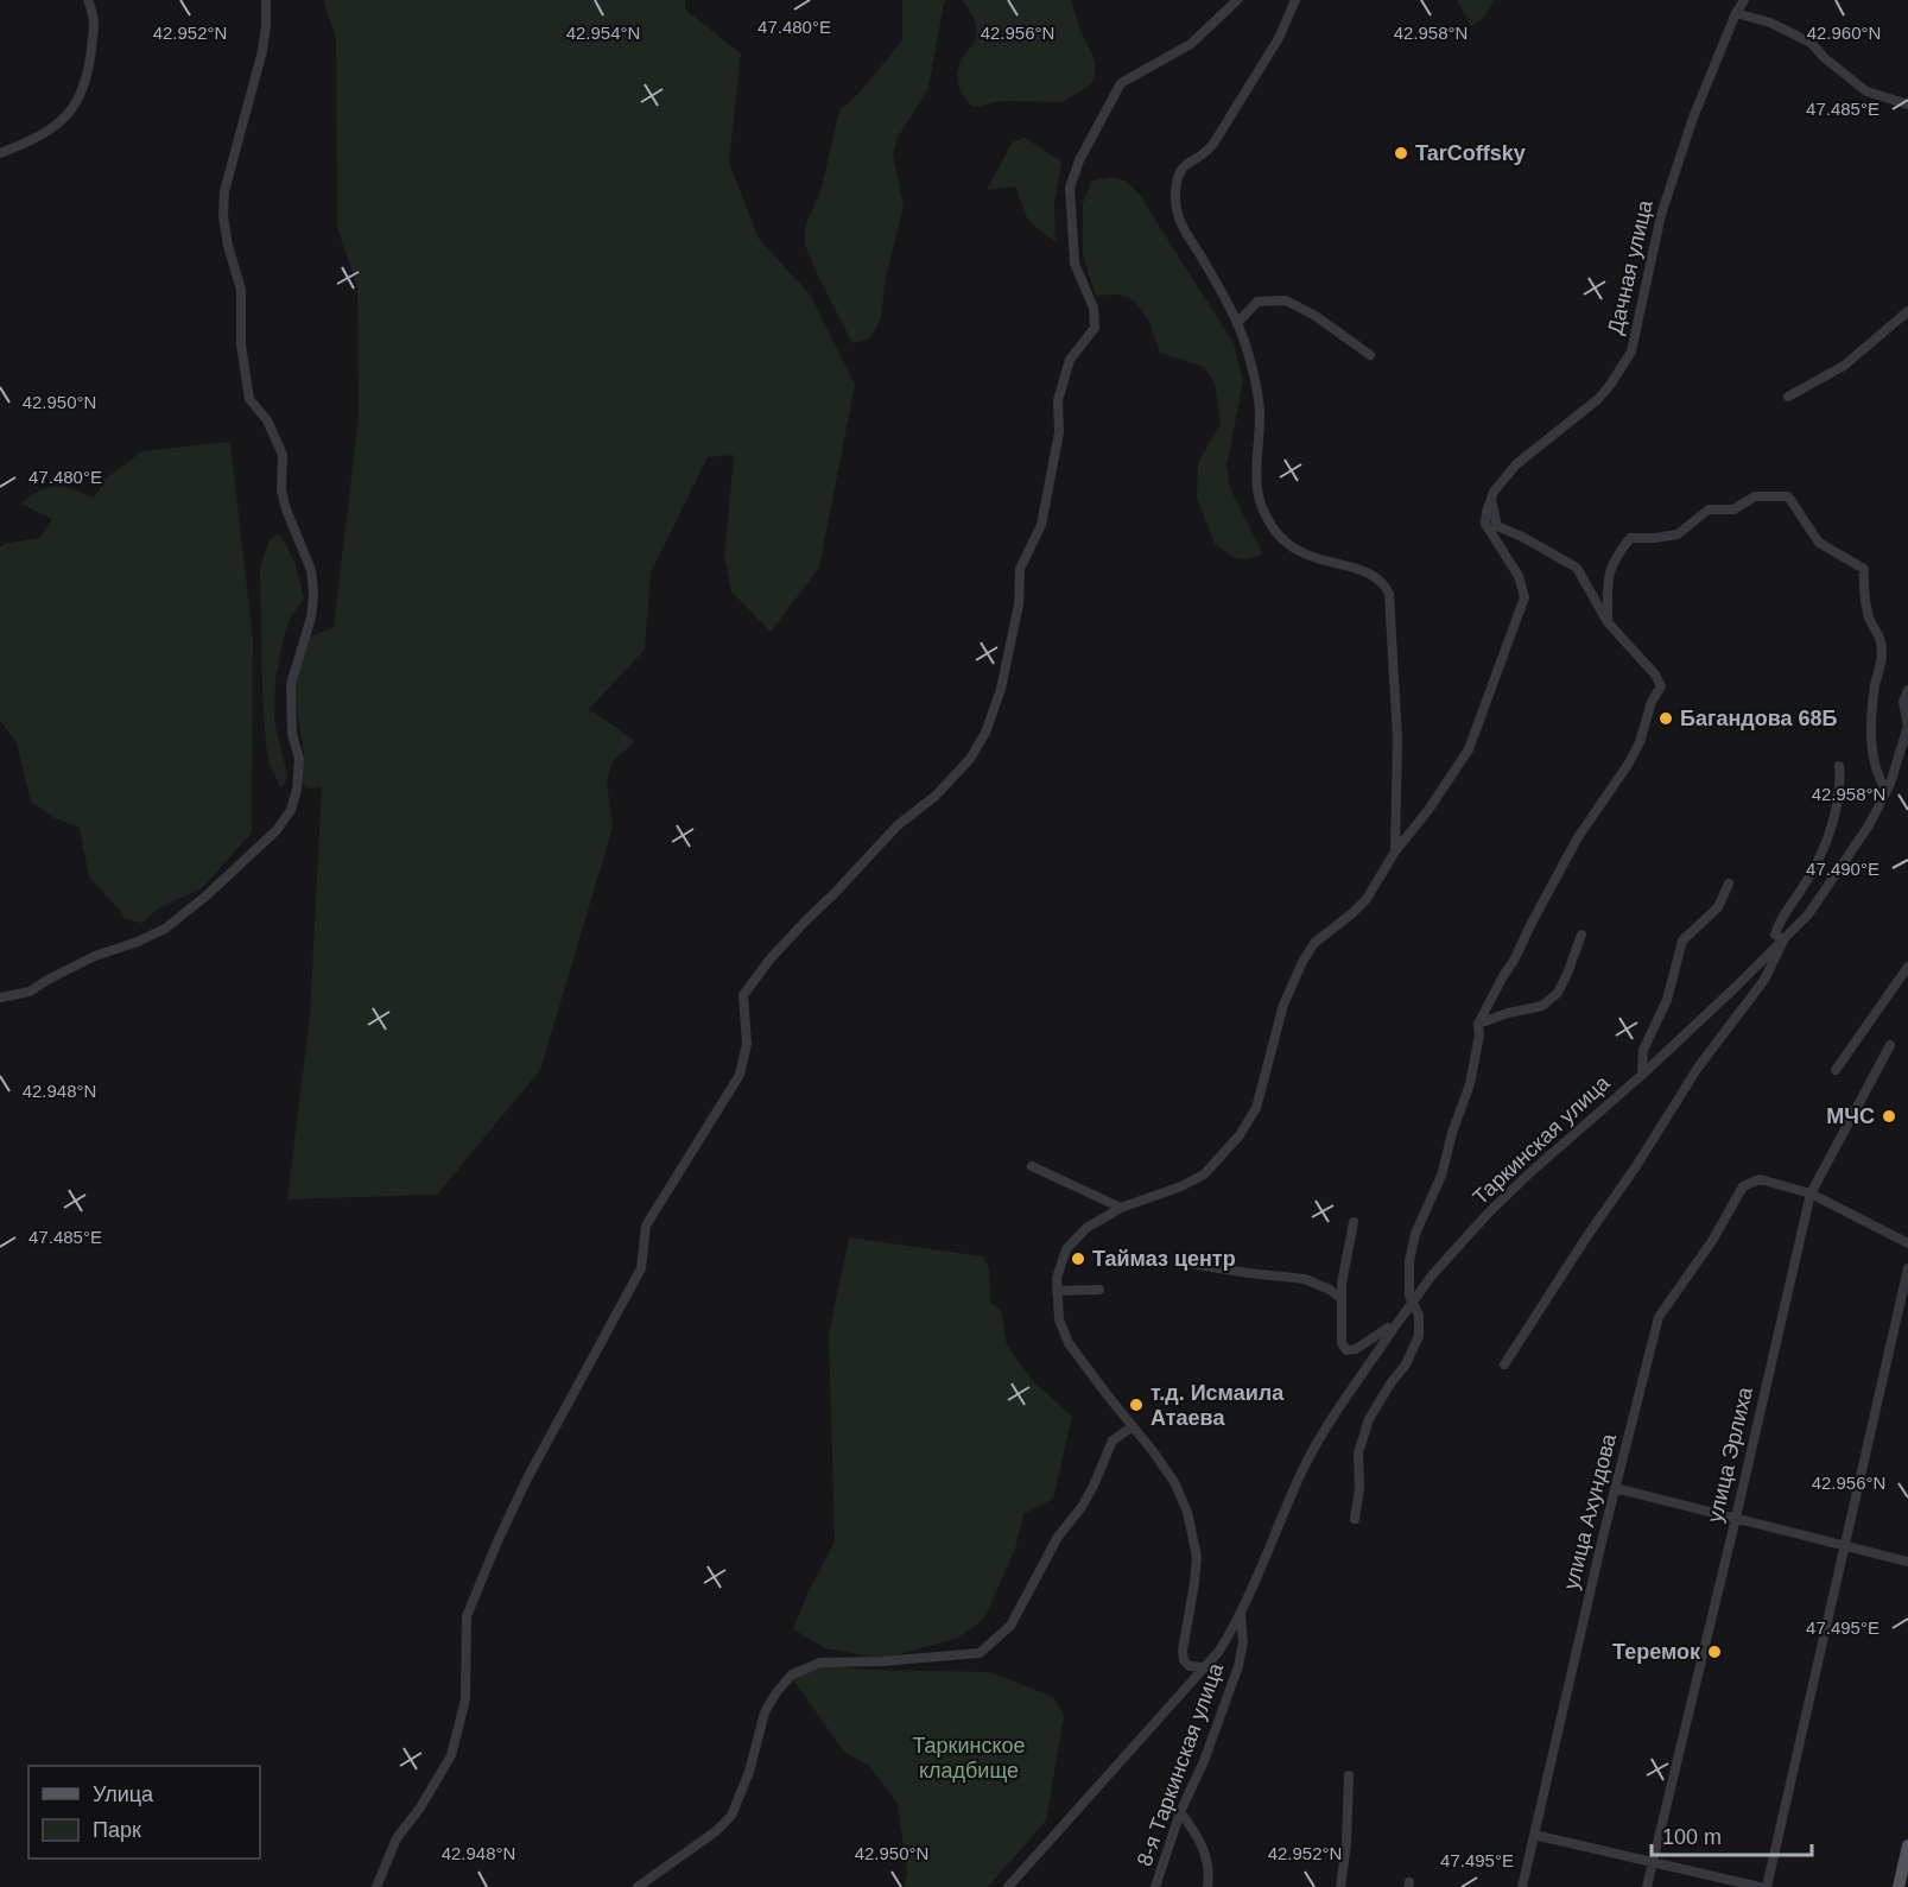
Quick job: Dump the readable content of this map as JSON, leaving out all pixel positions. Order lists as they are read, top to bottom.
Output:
{
  "streets": {
    "street": [
      "Дачная улица",
      "Таркинская улица",
      "улица Эрлиха",
      "улица Ахундова",
      "8-я Таркинская улица"
    ]
  },
  "crossings": [
    ["Таркинская улица", "8-я Таркинская улица"],
    ["улица Эрлиха", "улица Ахундова"]
  ],
  "parks": ["Таркинское кладбище"],
  "places": [
    "TarCoffsky",
    "Багандова 68Б",
    "МЧС",
    "Таймаз центр",
    "т.д. Исмаила Атаева",
    "Теремок"
  ],
  "legend": ["Улица", "Парк"],
  "scale_bar": "100 m",
  "coordinates": [
    "47.480°E",
    "42.952°N",
    "42.954°N",
    "42.956°N",
    "42.958°N",
    "42.960°N",
    "47.485°E",
    "42.950°N",
    "47.490°E",
    "42.948°N",
    "47.495°E"
  ]
}
